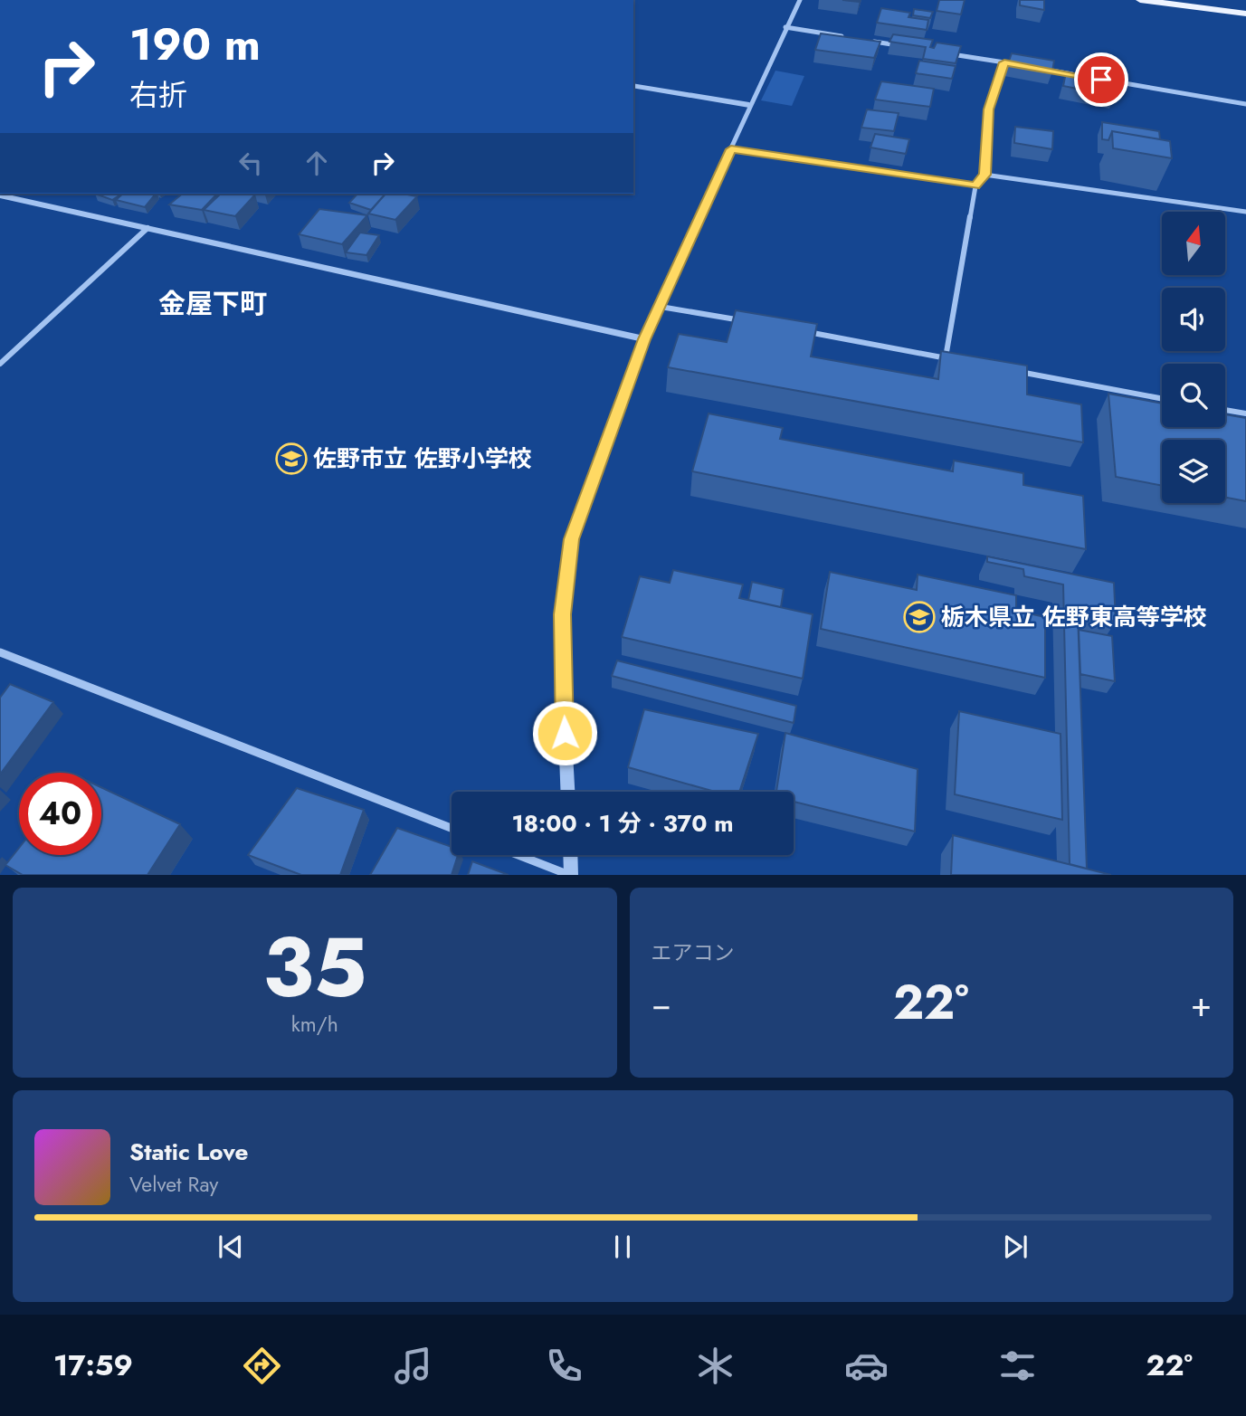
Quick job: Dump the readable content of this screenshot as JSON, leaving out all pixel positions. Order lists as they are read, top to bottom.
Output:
{
  "districts": ["金屋下町"],
  "places": {
    "school or university": ["佐野市立 佐野小学校", "栃木県立 佐野東高等学校"]
  },
  "north": "top",
  "page": {
    "turn": ["190 m", "右折"],
    "limit": "40",
    "trip": "18:00 · 1 分 · 370 m",
    "tile": [
      ["35", "km/h"],
      "エアコン"
    ],
    "heat": ["−", "22°", "+"],
    "song": ["Static Love", "Velvet Ray"],
    "tabs": ["17:59", "22°"]
  }
}
